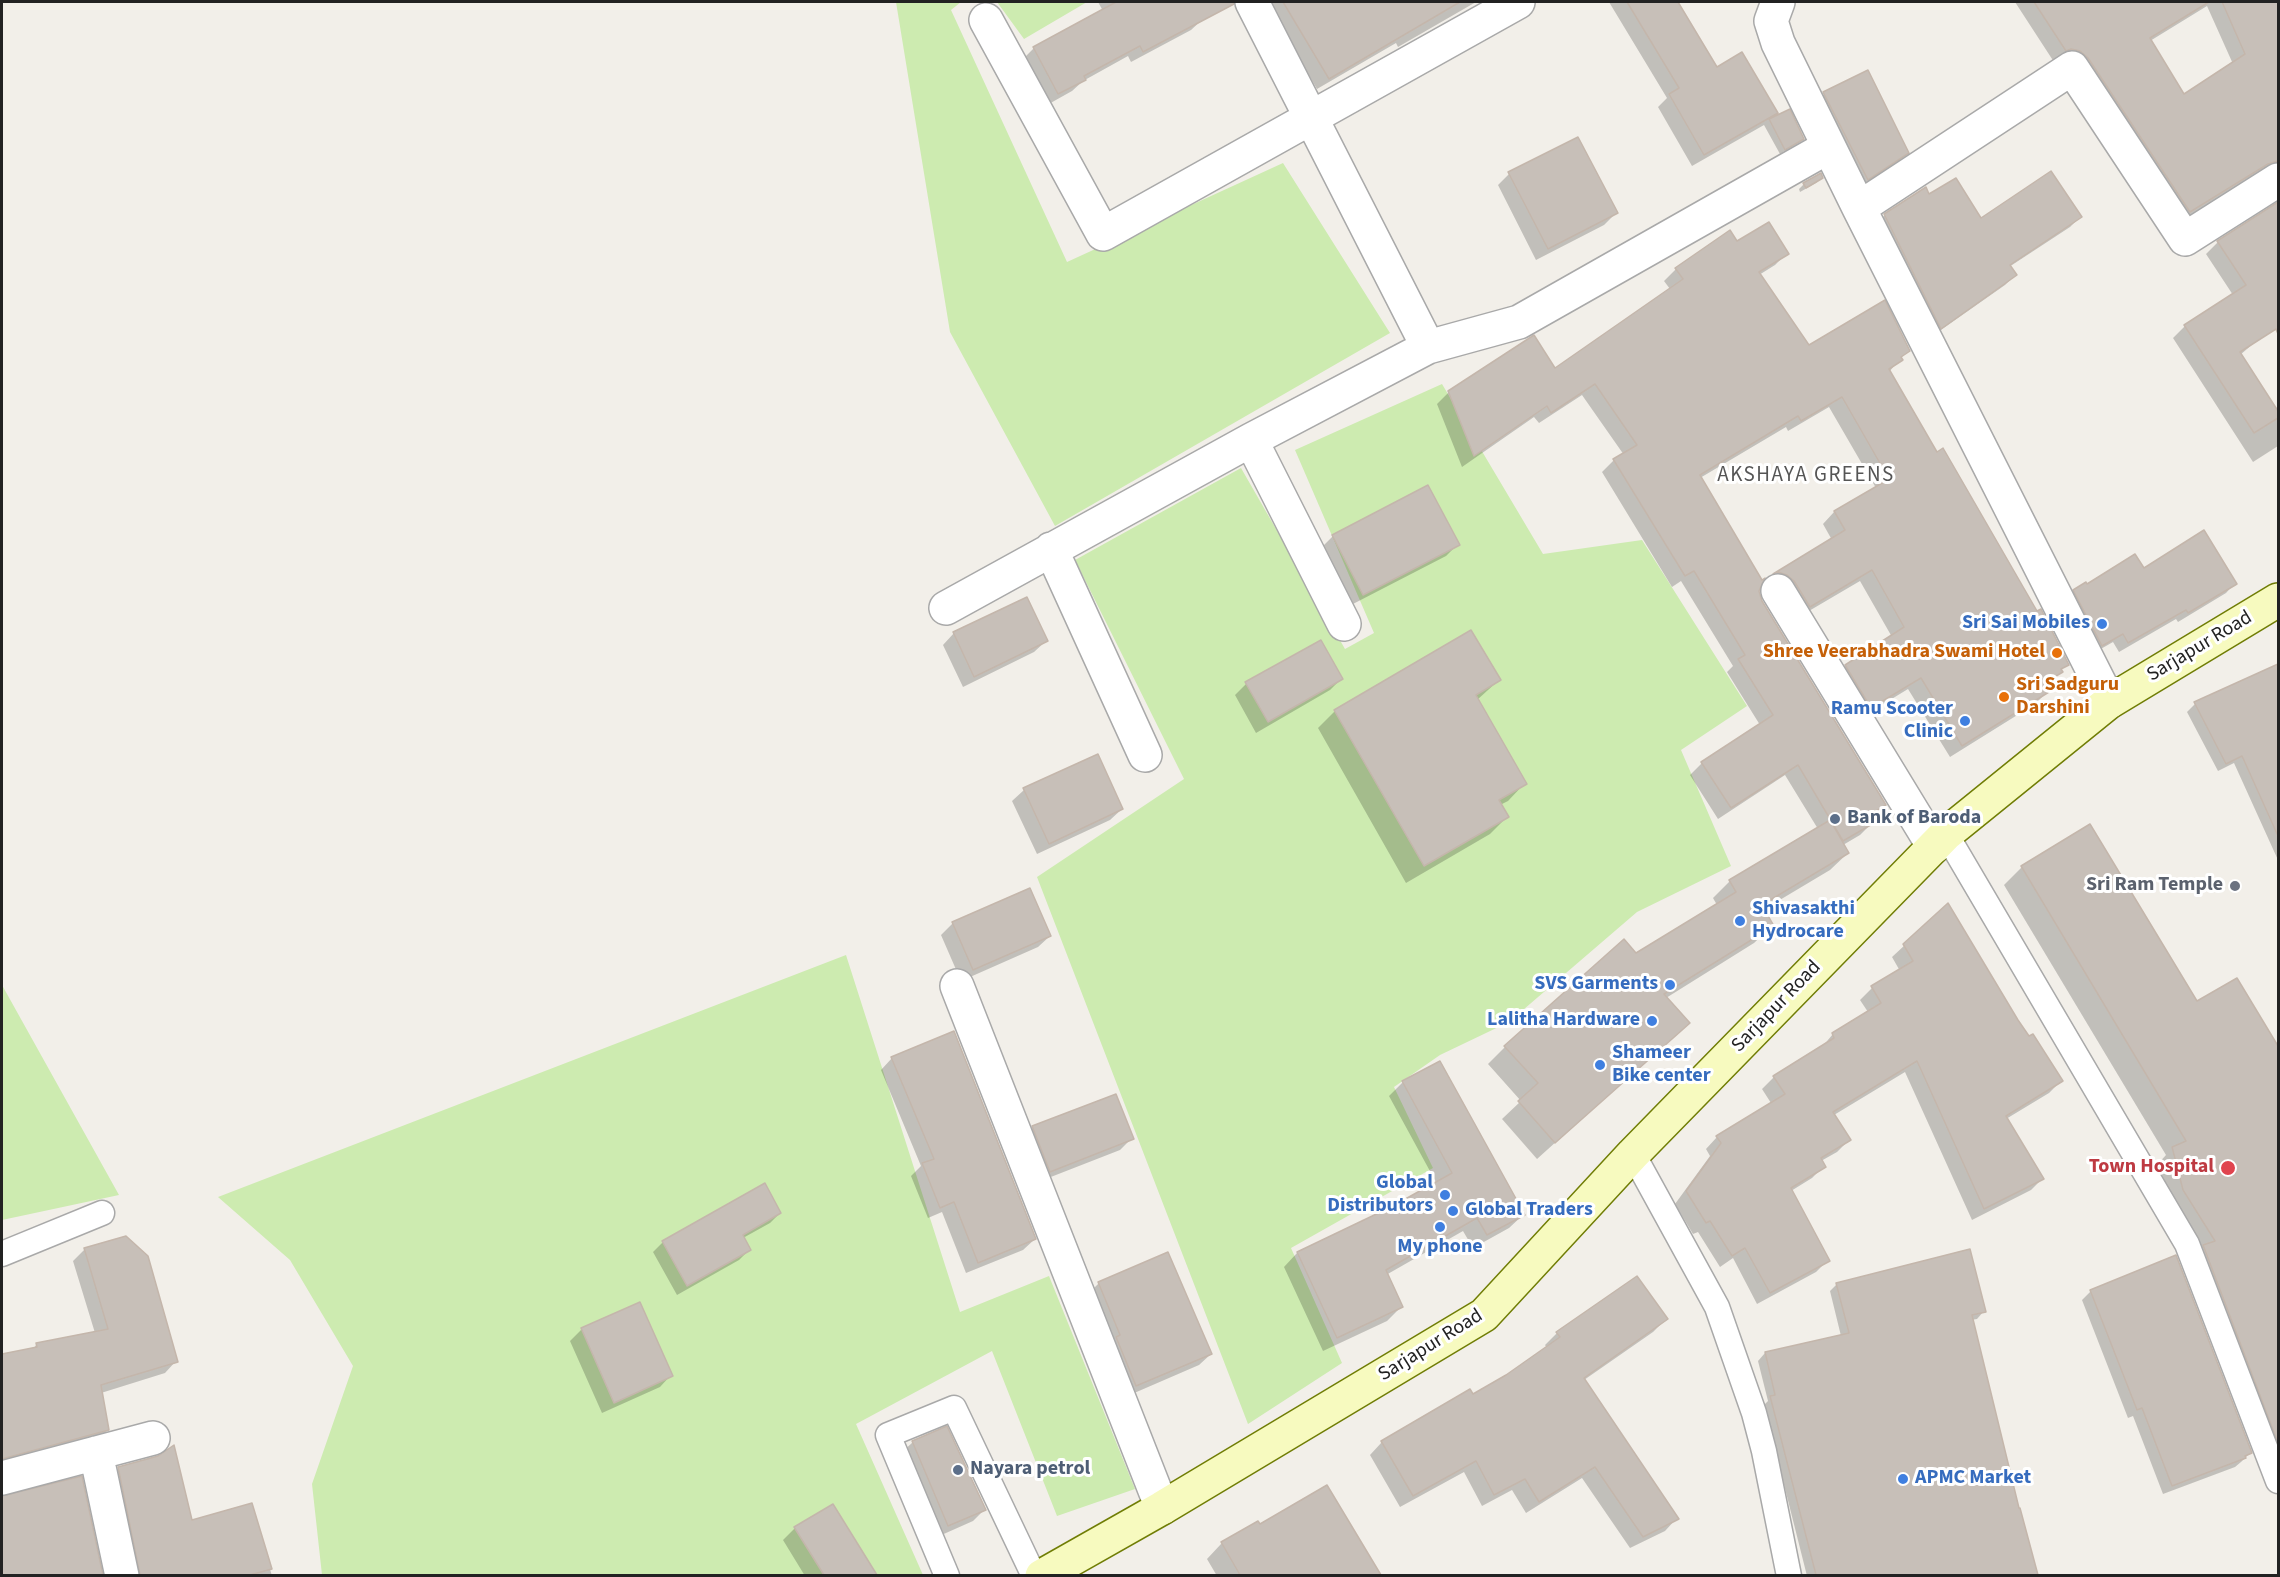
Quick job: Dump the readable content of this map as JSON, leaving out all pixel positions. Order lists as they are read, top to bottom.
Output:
{
  "streets": {
    "main road": ["Sarjapur Road"]
  },
  "districts": ["AKSHAYA GREENS"],
  "places": [
    "Sri Sai Mobiles",
    "Shree Veerabhadra Swami Hotel",
    "Sri Sadguru Darshini",
    "Ramu Scooter Clinic",
    "Bank of Baroda",
    "Sri Ram Temple",
    "Shivasakthi Hydrocare",
    "SVS Garments",
    "Lalitha Hardware",
    "Shameer Bike center",
    "Town Hospital",
    "Global Distributors",
    "Global Traders",
    "My phone",
    "Nayara petrol",
    "APMC Market"
  ]
}
